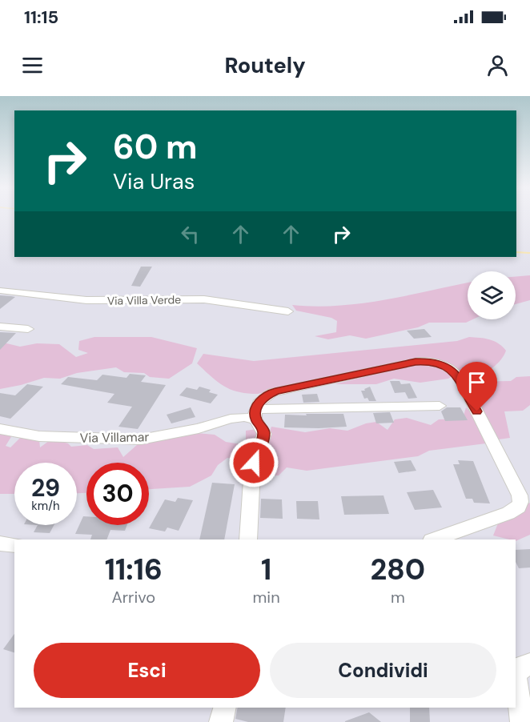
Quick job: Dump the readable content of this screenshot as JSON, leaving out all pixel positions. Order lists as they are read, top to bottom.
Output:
{
  "streets": {
    "street": ["Via Villa Verde", "Via Villamar"]
  },
  "page": {
    "status": "11:15",
    "header": "Routely",
    "turn": ["60 m", "Via Uras"],
    "speed": "29 km/h",
    "limit": "30",
    "eta": [
      "11:16",
      "Arrivo",
      "1",
      "min",
      "280",
      "m"
    ],
    "buttons": ["Esci", "Condividi"]
  }
}
